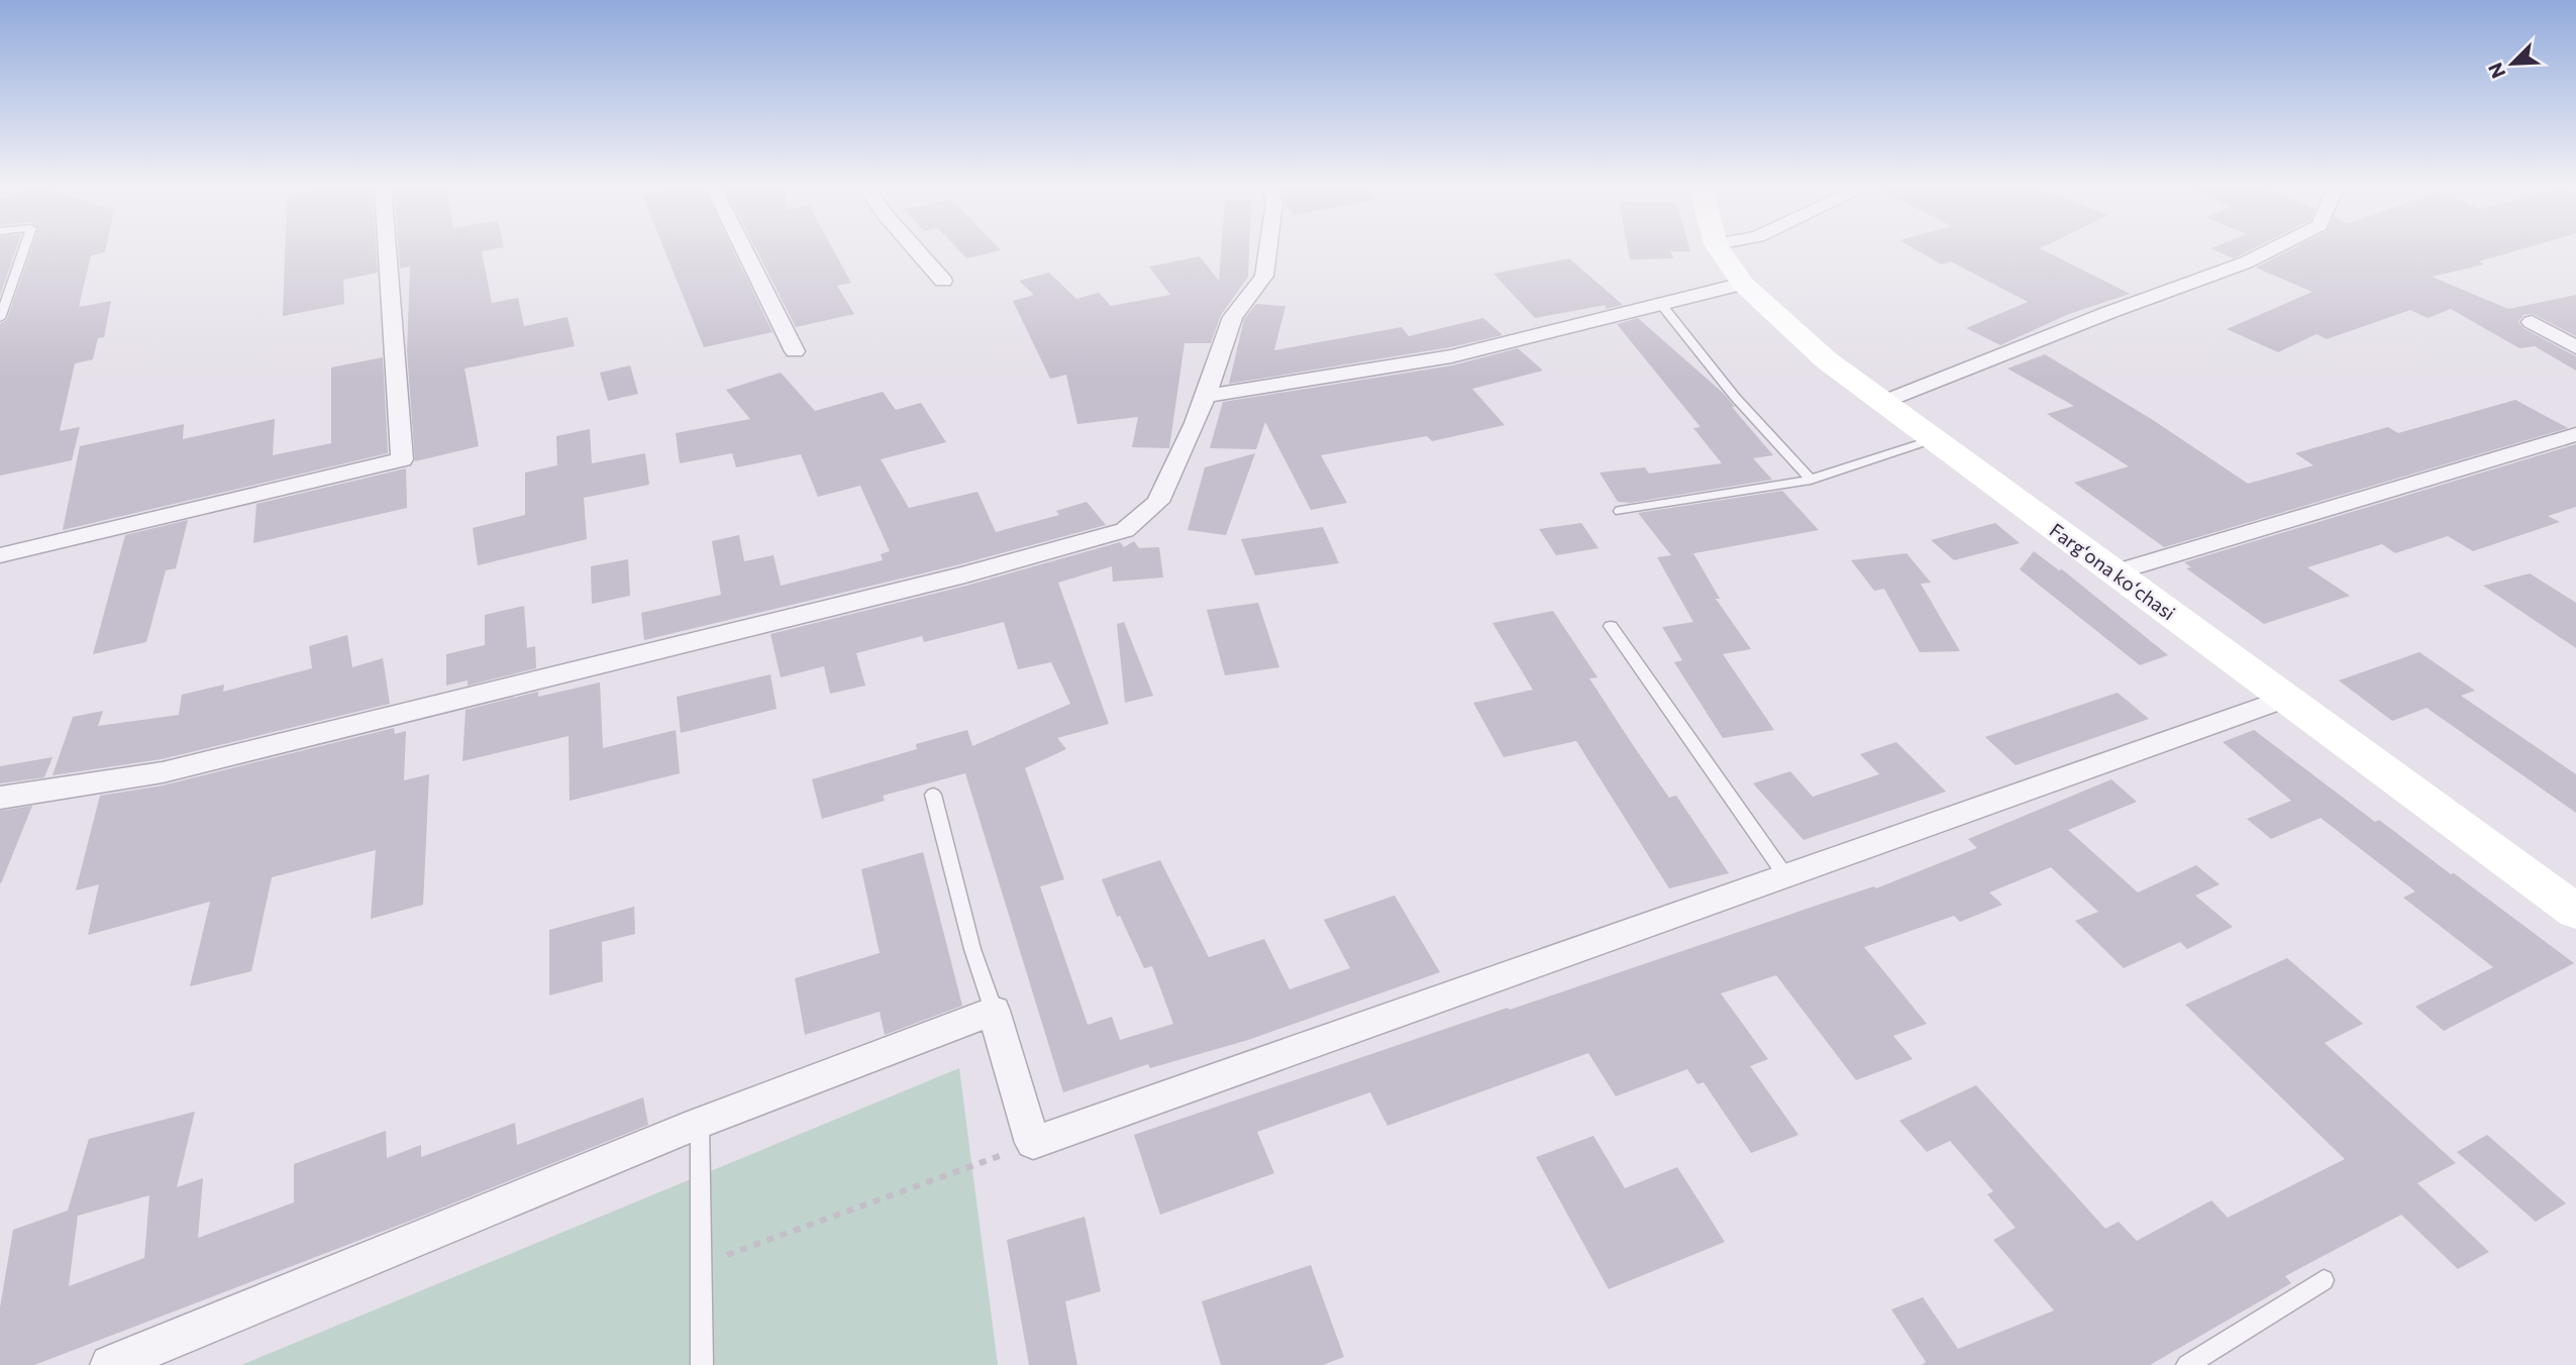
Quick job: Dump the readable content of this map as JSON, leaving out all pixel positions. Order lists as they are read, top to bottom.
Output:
{
  "streets": {
    "street": ["Fargʻona koʻchasi"]
  },
  "north": "bottom left"
}
